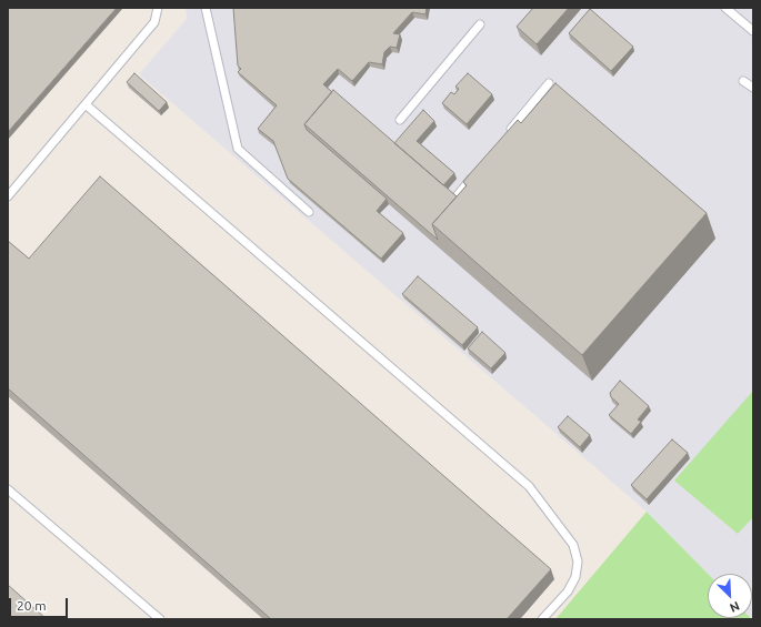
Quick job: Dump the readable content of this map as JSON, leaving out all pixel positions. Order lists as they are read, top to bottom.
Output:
{
  "scale_bar": "20 m",
  "north": "bottom right"
}
